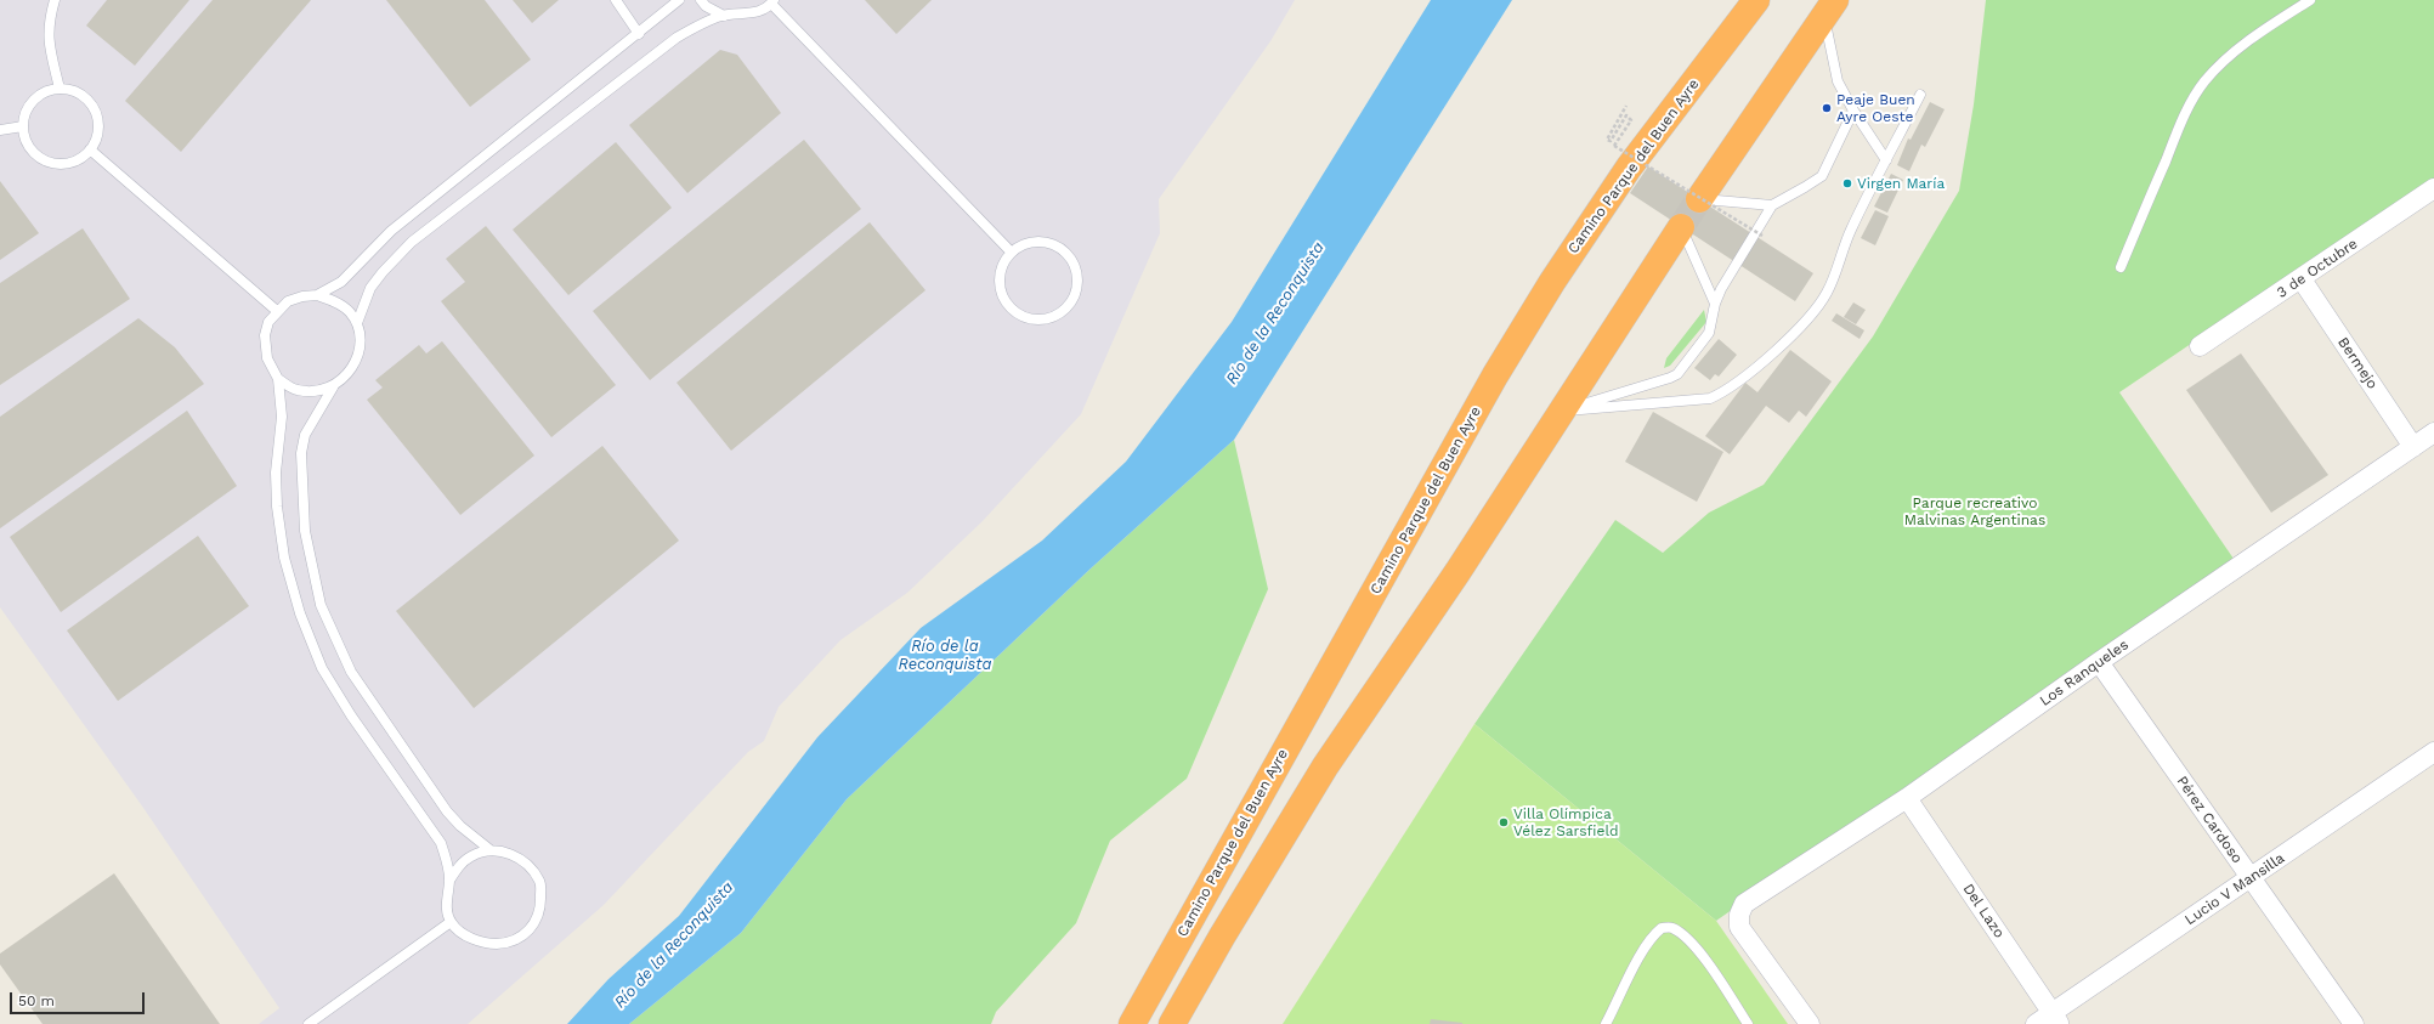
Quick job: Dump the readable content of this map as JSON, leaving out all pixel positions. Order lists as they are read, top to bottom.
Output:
{
  "streets": {
    "highway": ["Camino Parque del Buen Ayre"],
    "street": [
      "3 de Octubre",
      "Bermejo",
      "Los Ranqueles",
      "Pérez Cardoso",
      "Lucio V Mansilla",
      "Del Lazo"
    ]
  },
  "crossings": [
    ["3 de Octubre", "Bermejo"],
    ["Bermejo", "Los Ranqueles"],
    ["Los Ranqueles", "Pérez Cardoso"],
    ["Los Ranqueles", "Del Lazo"],
    ["Pérez Cardoso", "Lucio V Mansilla"],
    ["Lucio V Mansilla", "Del Lazo"]
  ],
  "water": ["Río de la Reconquista"],
  "parks": ["Parque recreativo Malvinas Argentinas"],
  "places": ["Peaje Buen Ayre Oeste", "Virgen María", "Villa Olímpica Vélez Sarsfield"],
  "scale_bar": "50 m"
}
